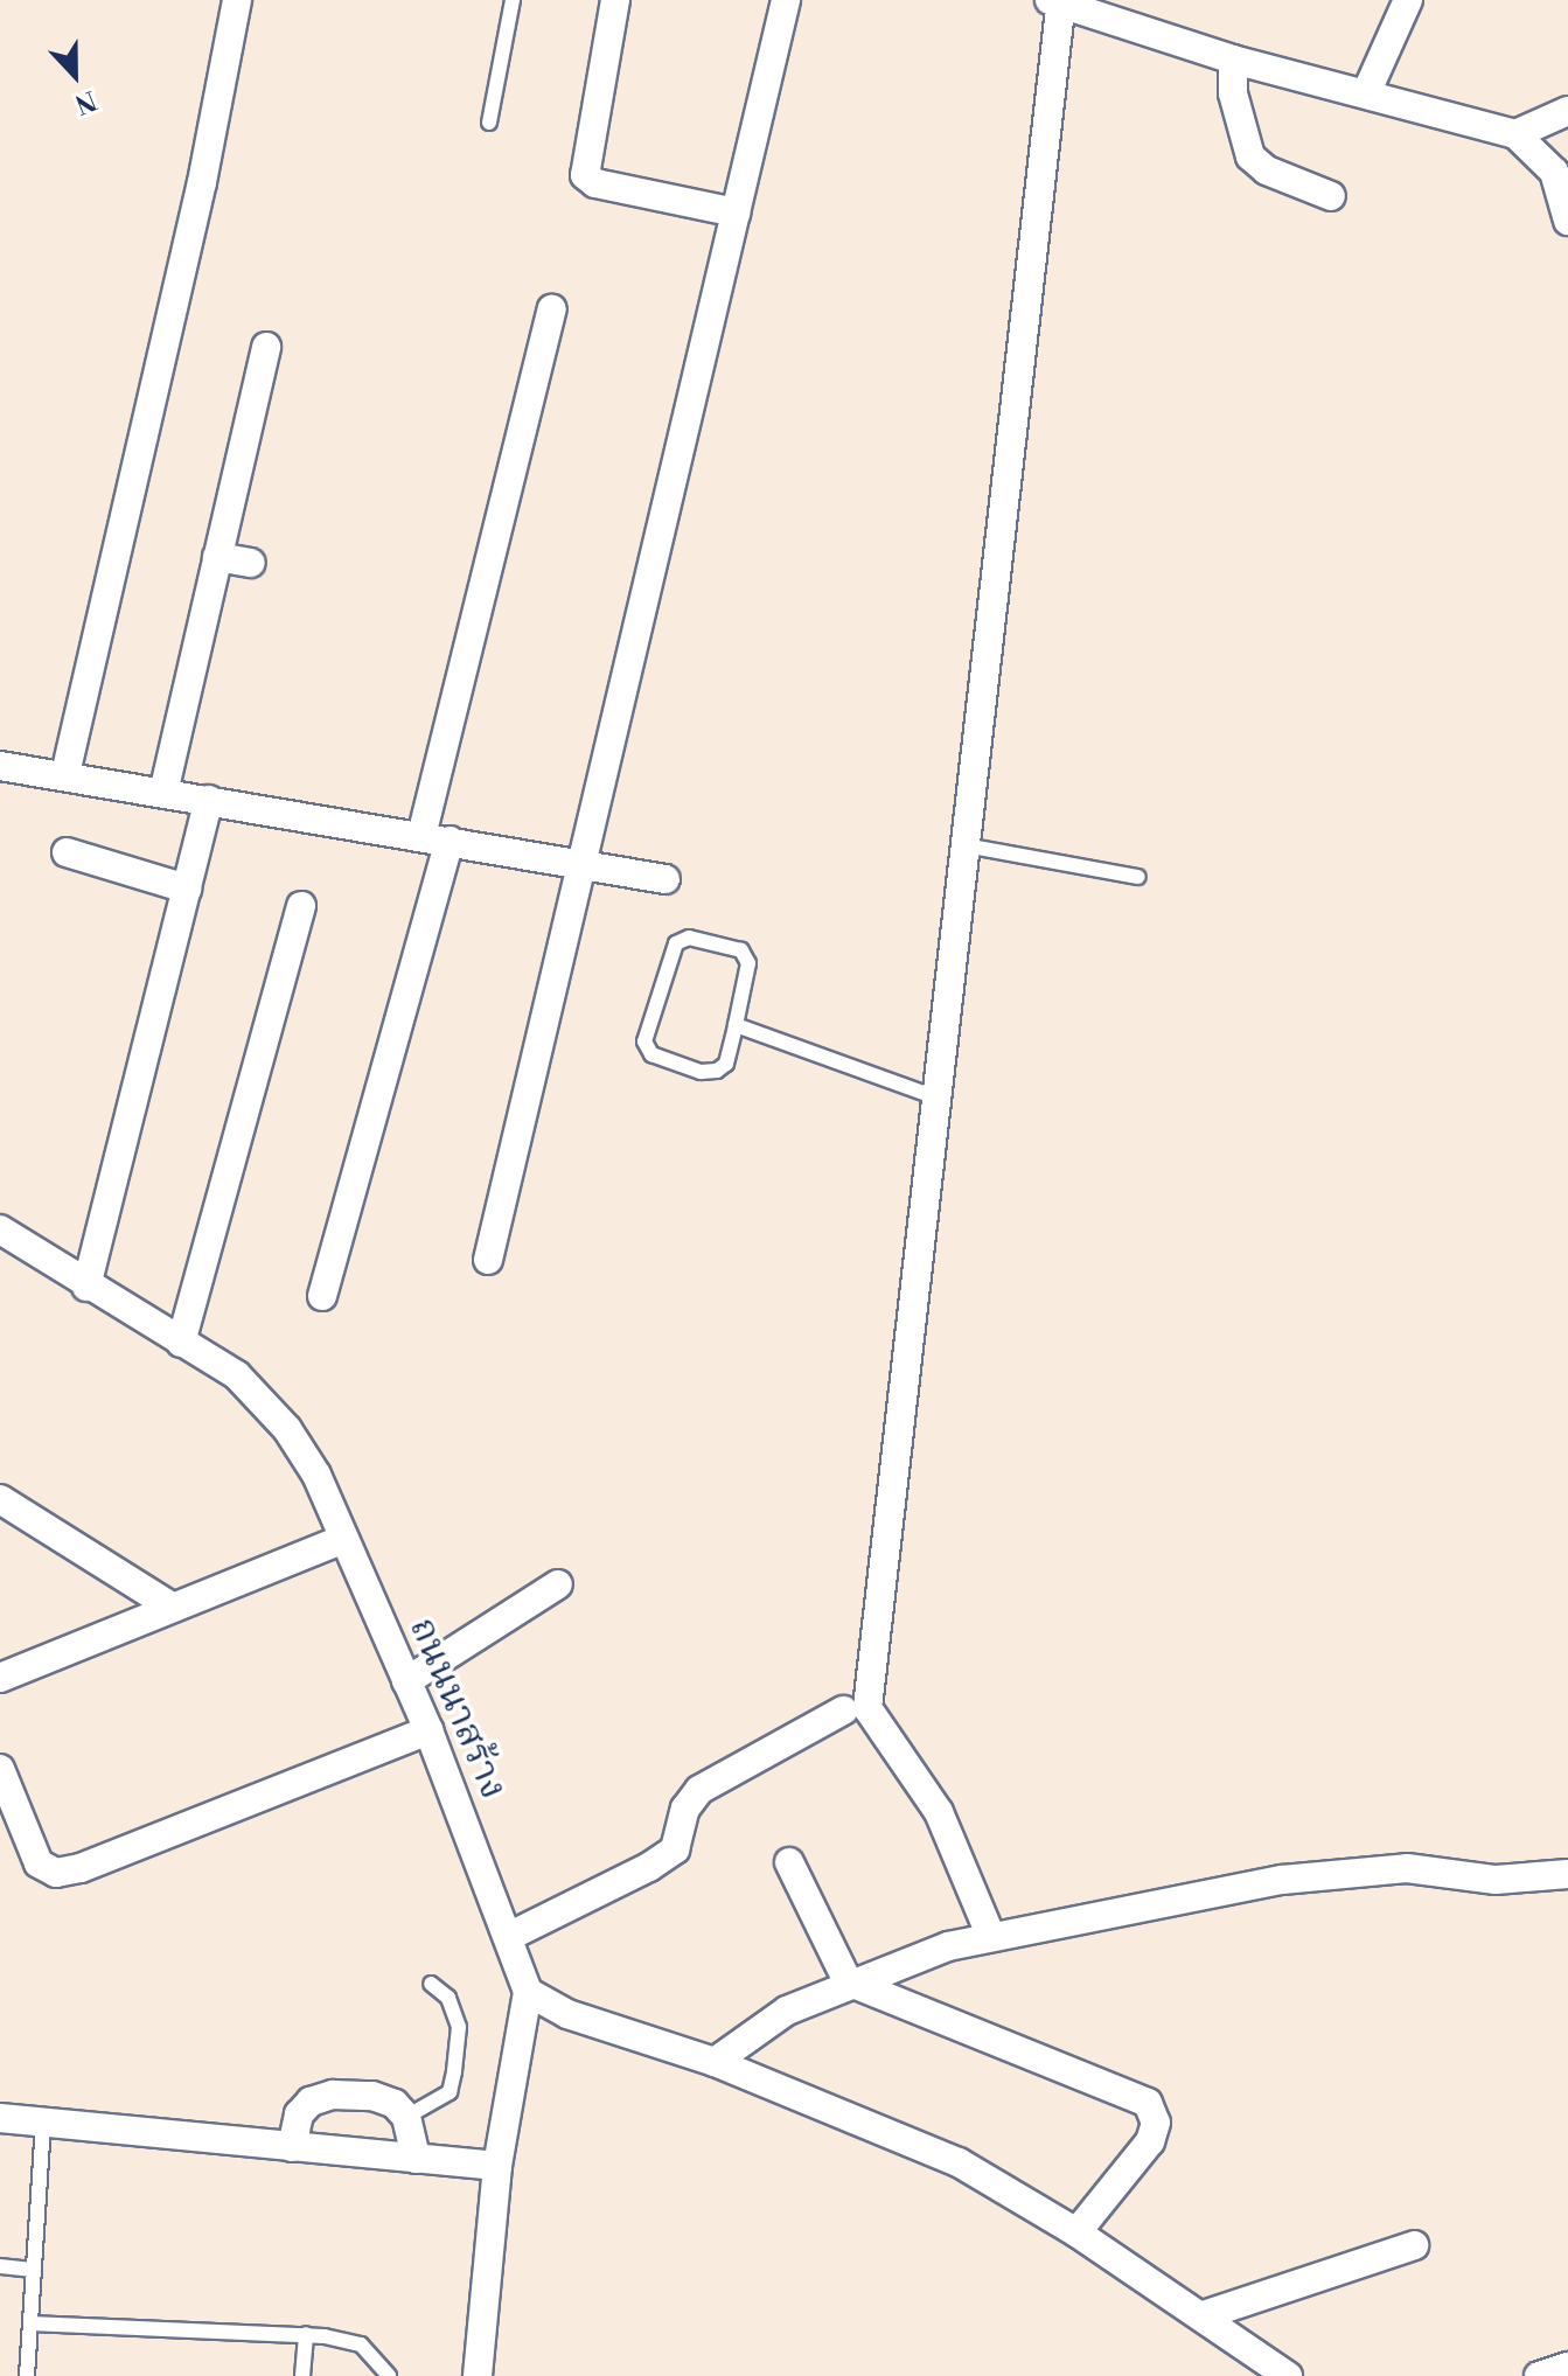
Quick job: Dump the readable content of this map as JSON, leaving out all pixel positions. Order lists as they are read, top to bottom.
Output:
{
  "streets": {
    "street": ["ถนนนาสร้าง"]
  },
  "north": "bottom"
}
